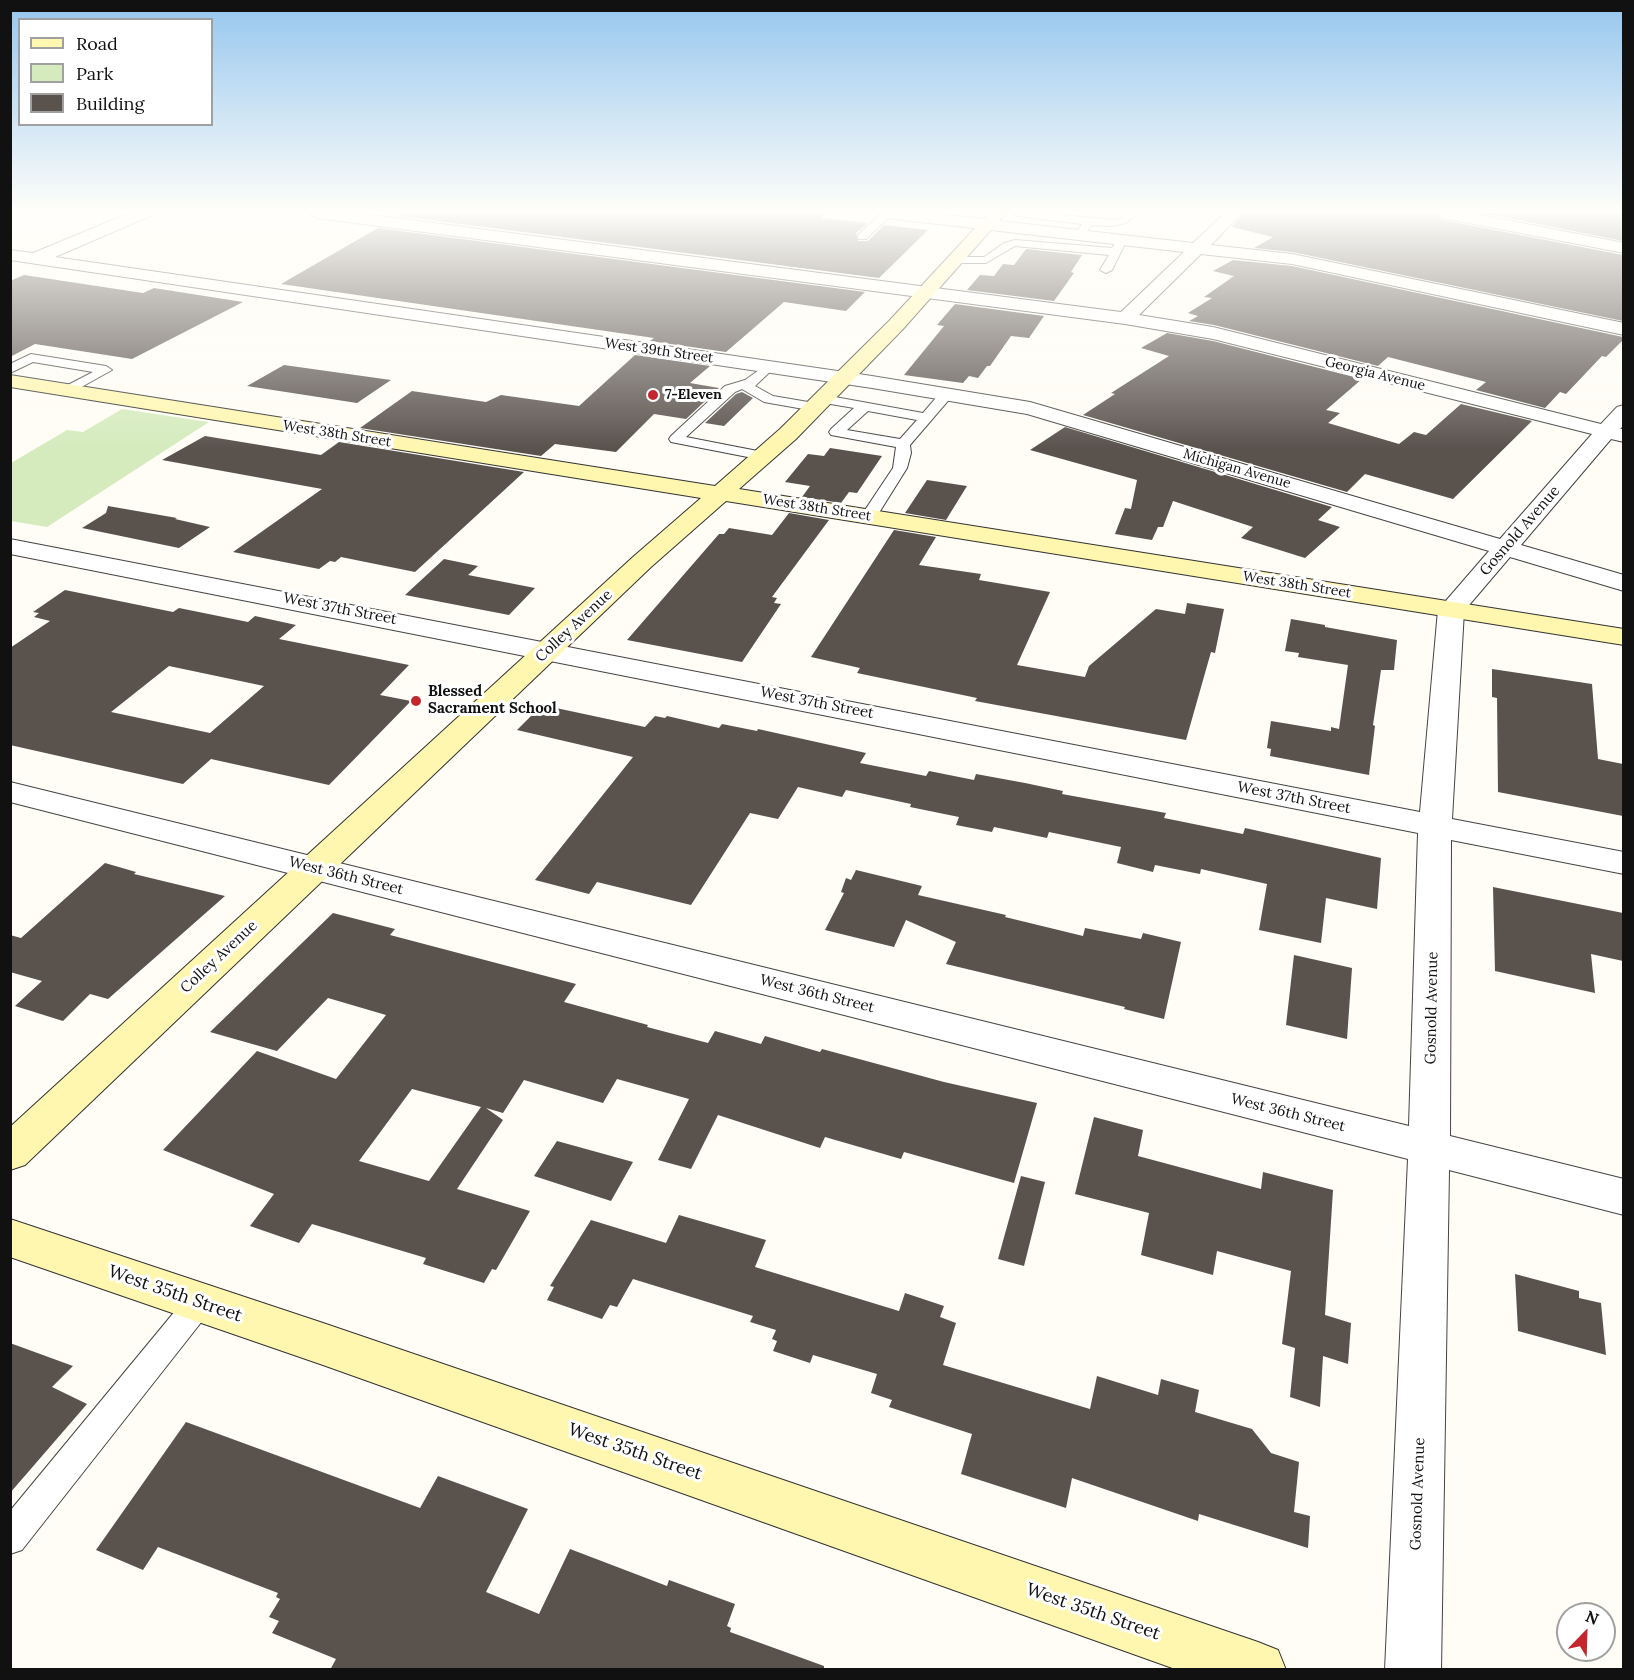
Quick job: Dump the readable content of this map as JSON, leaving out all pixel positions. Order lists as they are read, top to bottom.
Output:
{
  "streets": {
    "main road": ["West 38th Street", "Colley Avenue", "West 35th Street"],
    "street": [
      "West 39th Street",
      "Georgia Avenue",
      "Michigan Avenue",
      "Gosnold Avenue",
      "West 37th Street",
      "West 36th Street"
    ]
  },
  "crossings": [
    ["West 39th Street", "Michigan Avenue"],
    ["West 39th Street", "Colley Avenue"],
    ["Georgia Avenue", "Gosnold Avenue"],
    ["Georgia Avenue", "Colley Avenue"],
    ["West 38th Street", "Gosnold Avenue"],
    ["West 38th Street", "Colley Avenue"],
    ["Michigan Avenue", "Gosnold Avenue"],
    ["Michigan Avenue", "Colley Avenue"],
    ["Gosnold Avenue", "West 37th Street"],
    ["Gosnold Avenue", "West 36th Street"],
    ["West 37th Street", "Colley Avenue"],
    ["Colley Avenue", "West 36th Street"]
  ],
  "places": ["7-Eleven", "Blessed Sacrament School"],
  "legend": ["Road", "Park", "Building"],
  "north": "top right"
}
